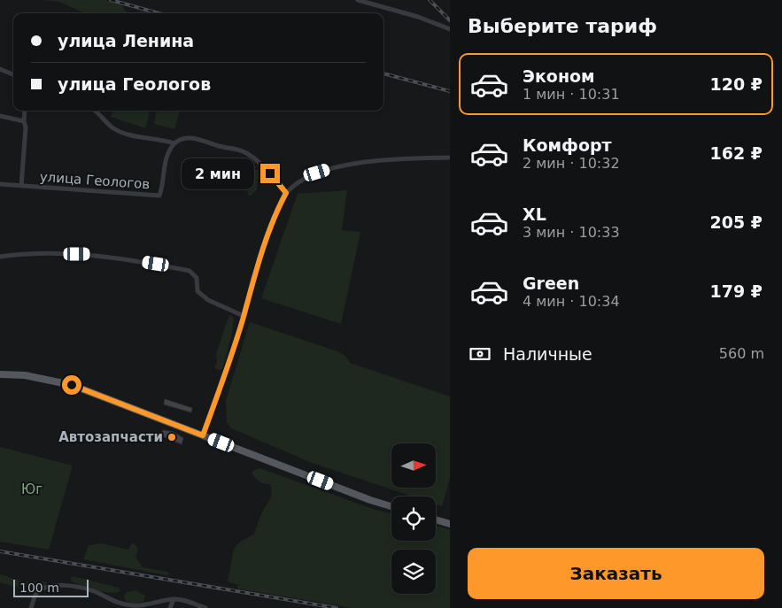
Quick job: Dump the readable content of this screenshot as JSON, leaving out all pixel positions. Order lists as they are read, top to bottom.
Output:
{
  "streets": {
    "street": ["улица Геологов"]
  },
  "parks": ["Юг"],
  "places": ["Автозапчасти"],
  "scale_bar": "100 m",
  "north": "right",
  "page": {
    "heading": "Выберите тариф",
    "banner": ["улица Ленина", "улица Геологов"],
    "list": [
      {
        "name": "Эконом",
        "note": "1 мин · 10:31",
        "value": "120 ₽"
      },
      {
        "name": "Комфорт",
        "note": "2 мин · 10:32",
        "value": "162 ₽"
      },
      {
        "name": "XL",
        "note": "3 мин · 10:33",
        "value": "205 ₽"
      },
      {
        "name": "Green",
        "note": "4 мин · 10:34",
        "value": "179 ₽"
      }
    ],
    "bubble": "2 мин",
    "pay": ["Наличные", "560 m"],
    "buttons": "Заказать",
    "scale": "100 m"
  }
}
